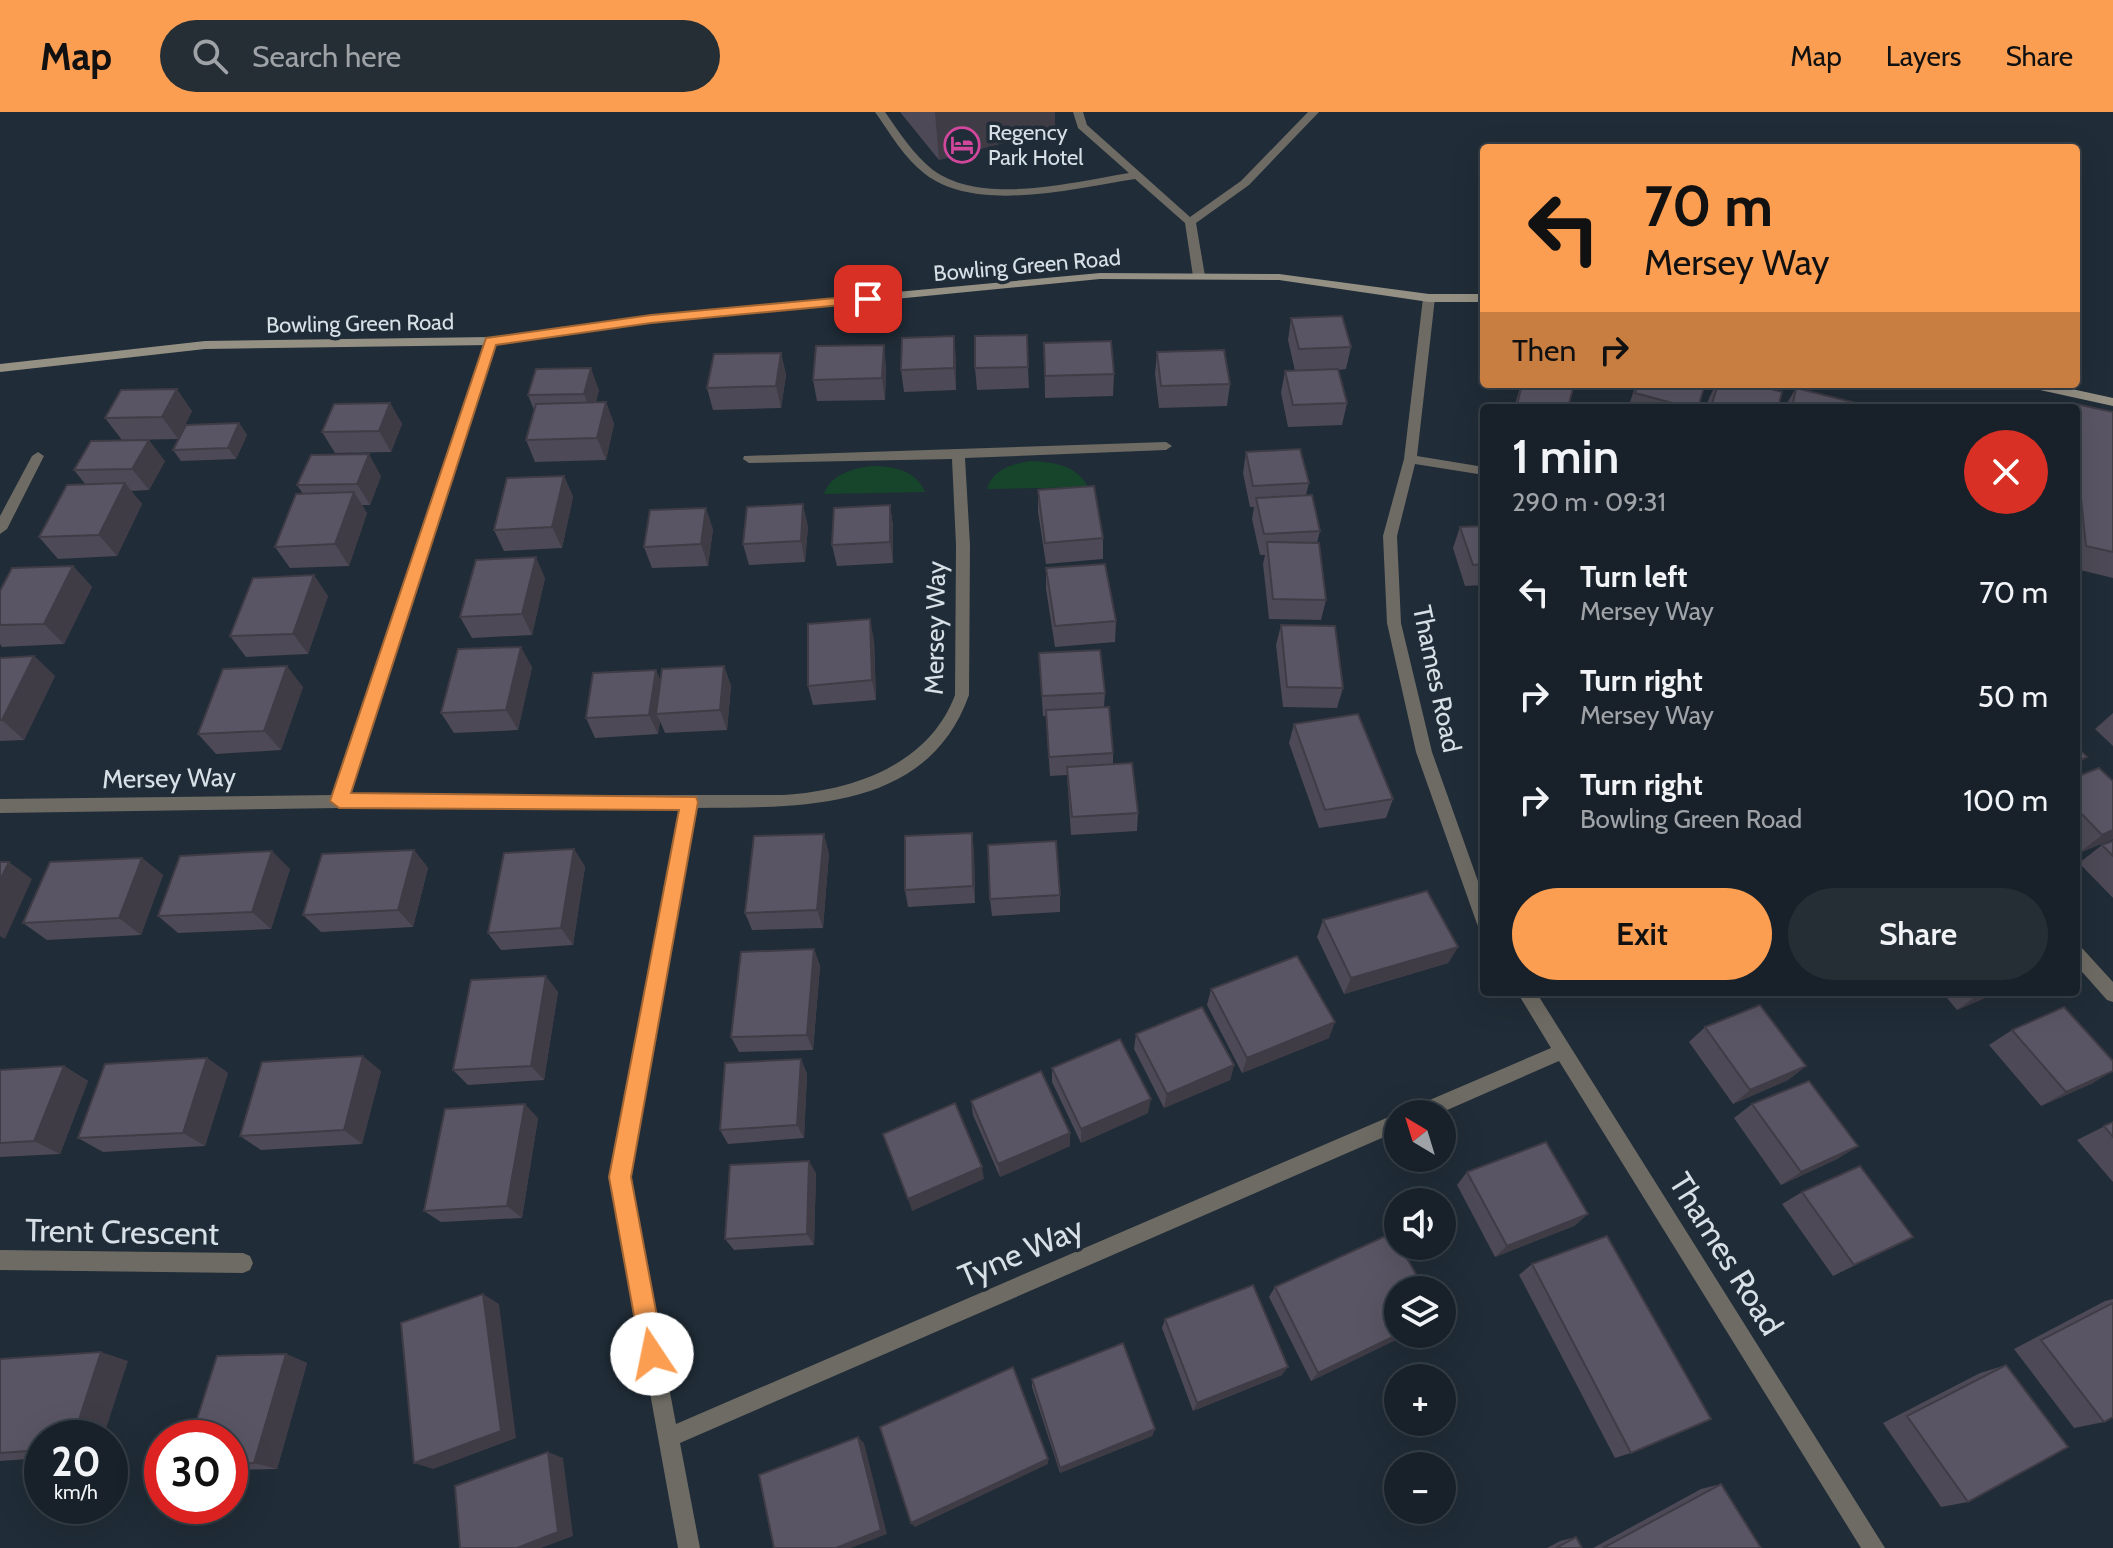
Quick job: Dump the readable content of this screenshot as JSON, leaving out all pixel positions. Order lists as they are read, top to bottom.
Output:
{
  "streets": {
    "street": [
      "Bowling Green Road",
      "Mersey Way",
      "Thames Road",
      "Trent Crescent",
      "Tyne Way"
    ]
  },
  "crossings": [
    ["Bowling Green Road", "Thames Road"]
  ],
  "places": {
    "hotel": ["Regency Park Hotel"]
  },
  "north": "top left",
  "page": {
    "header": "Map",
    "search": "Search here",
    "nav": ["Map", "Layers", "Share"],
    "turn": ["70 m", "Mersey Way"],
    "then": "Then",
    "heading": ["1 min", "290 m · 09:31"],
    "list": [
      {
        "name": "Turn left",
        "note": "Mersey Way",
        "value": "70 m"
      },
      {
        "name": "Turn right",
        "note": "Mersey Way",
        "value": "50 m"
      },
      {
        "name": "Turn right",
        "note": "Bowling Green Road",
        "value": "100 m"
      }
    ],
    "buttons": ["Exit", "Share"],
    "map_buttons": ["+", "−"],
    "speed": "20 km/h",
    "limit": "30"
  }
}
